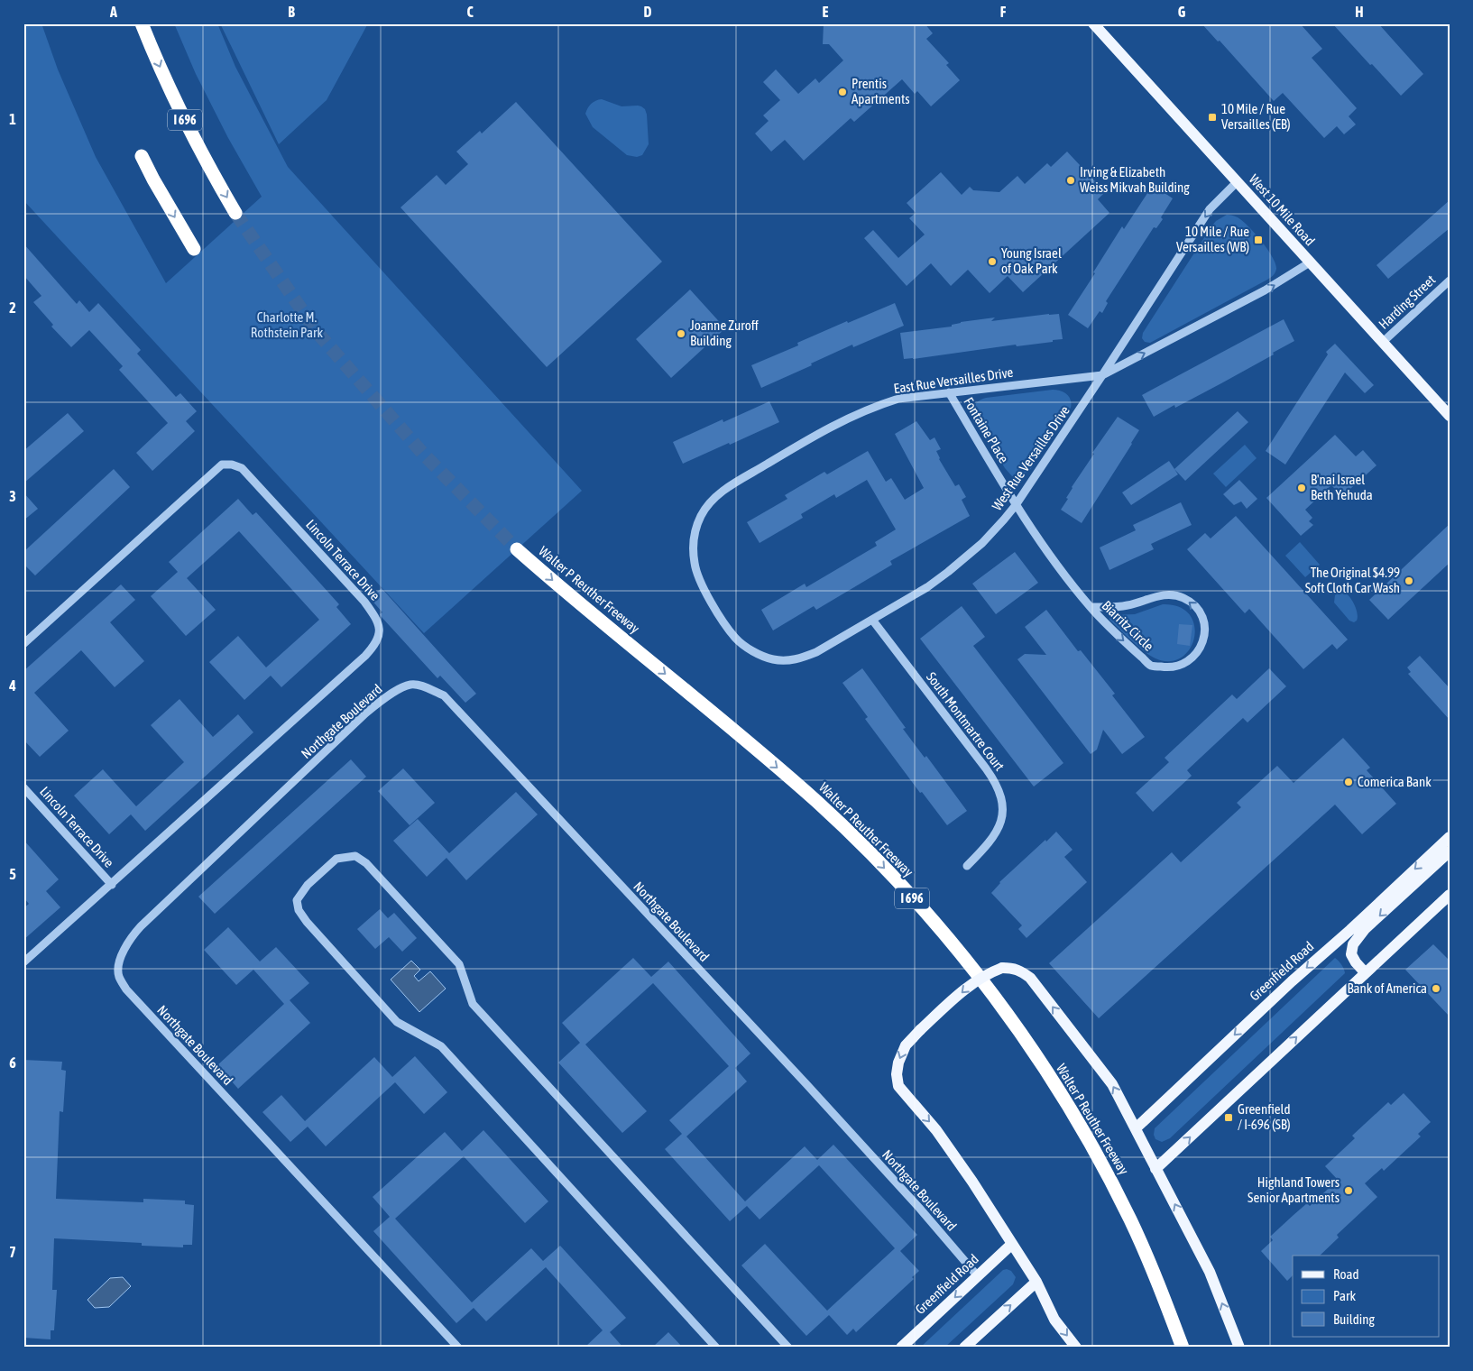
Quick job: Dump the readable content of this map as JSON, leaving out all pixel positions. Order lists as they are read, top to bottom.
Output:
{
  "streets": {
    "highway": ["I 696", "Walter P Reuther Freeway"],
    "main road": ["West 10 Mile Road", "Greenfield Road"],
    "street": [
      "Harding Street",
      "East Rue Versailles Drive",
      "Fontaine Place",
      "West Rue Versailles Drive",
      "Lincoln Terrace Drive",
      "Biarritz Circle",
      "Northgate Boulevard",
      "South Montmartre Court"
    ]
  },
  "crossings": [
    ["West 10 Mile Road", "Harding Street"],
    ["West 10 Mile Road", "West Rue Versailles Drive"],
    ["East Rue Versailles Drive", "Fontaine Place"],
    ["East Rue Versailles Drive", "West Rue Versailles Drive"],
    ["Fontaine Place", "West Rue Versailles Drive"],
    ["Fontaine Place", "Biarritz Circle"],
    ["West Rue Versailles Drive", "Biarritz Circle"],
    ["West Rue Versailles Drive", "South Montmartre Court"],
    ["Northgate Boulevard", "Greenfield Road"]
  ],
  "one_way": ["Walter P Reuther Freeway"],
  "parks": ["Charlotte M. Rothstein Park"],
  "places": {
    "other": [
      "Prentis Apartments",
      "Irving & Elizabeth Weiss Mikvah Building",
      "Young Israel of Oak Park",
      "Joanne Zuroff Building",
      "B'nai Israel Beth Yehuda",
      "The Original $4.99 Soft Cloth Car Wash",
      "Comerica Bank",
      "Bank of America",
      "Highland Towers Senior Apartments"
    ],
    "transit": ["10 Mile / Rue Versailles (EB)", "10 Mile / Rue Versailles (WB)", "Greenfield / I-696 (SB)"]
  },
  "legend": ["Road", "Park", "Building"],
  "grid": {
    "columns": [
      "A",
      "B",
      "C",
      "D",
      "E",
      "F",
      "G",
      "H"
    ],
    "rows": [
      "1",
      "2",
      "3",
      "4",
      "5",
      "6",
      "7"
    ]
  }
}
